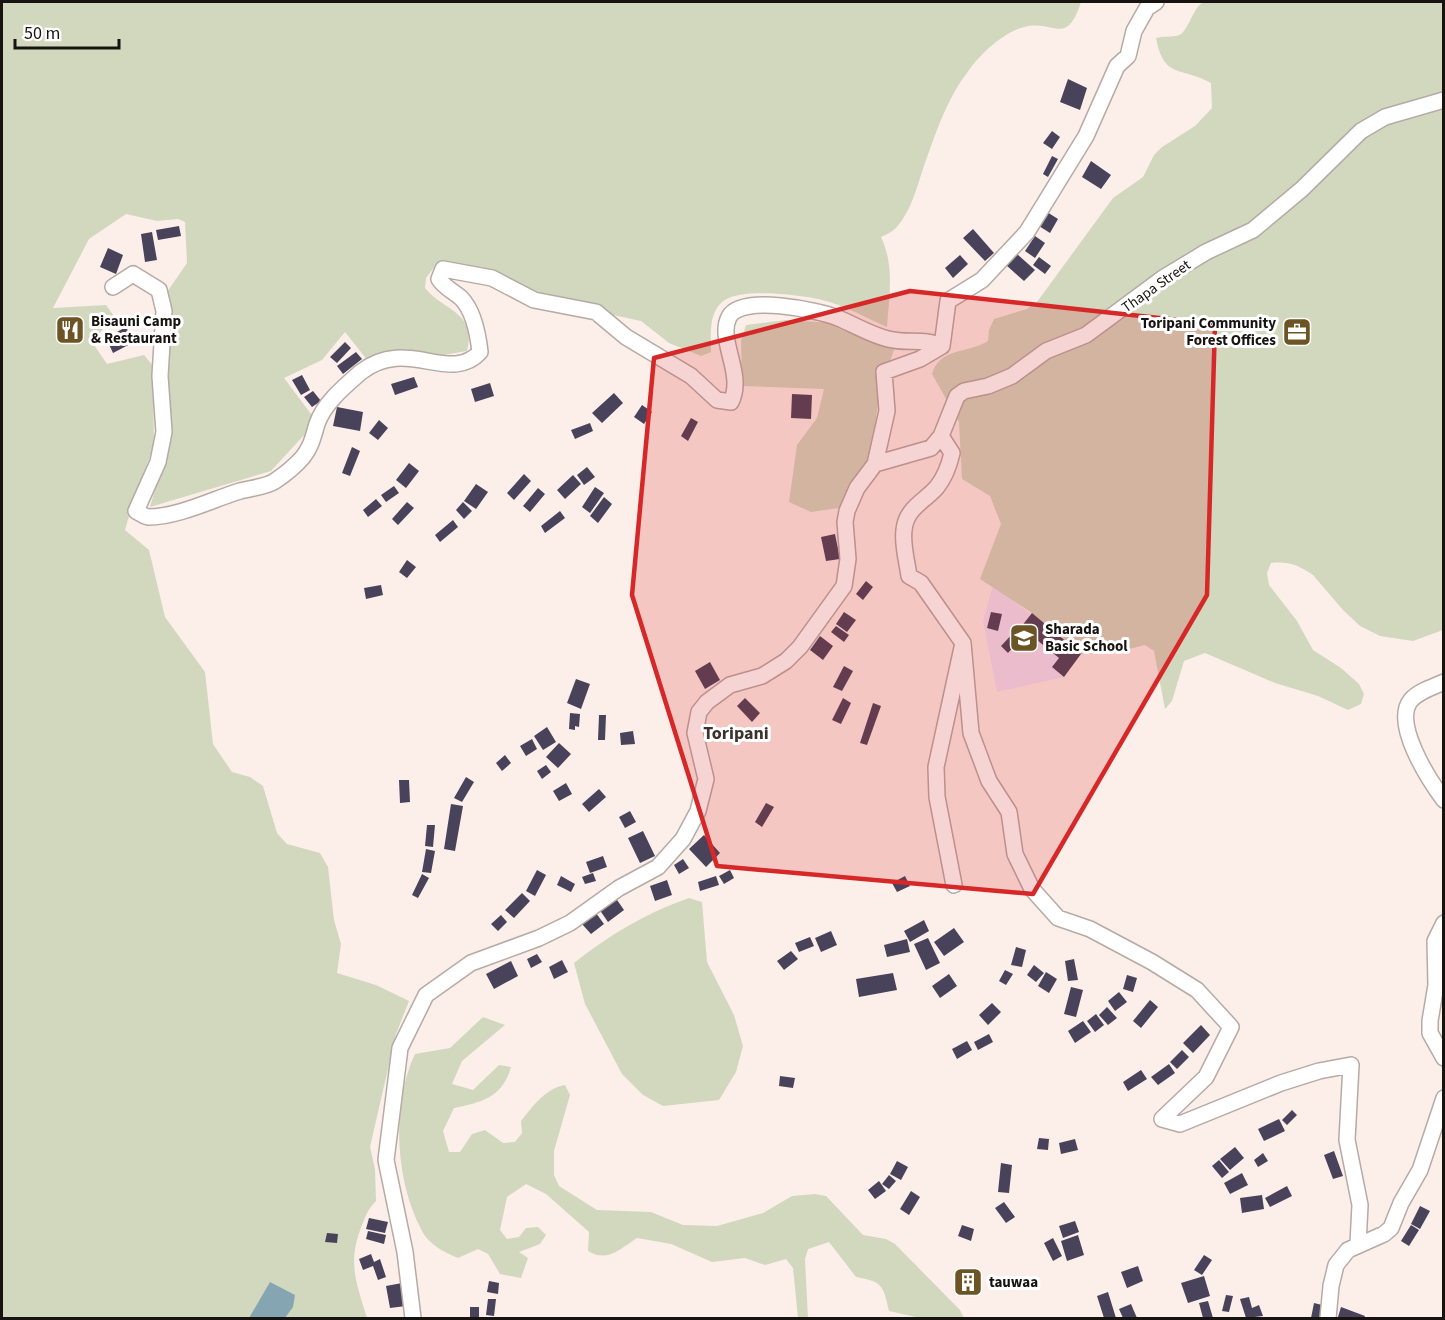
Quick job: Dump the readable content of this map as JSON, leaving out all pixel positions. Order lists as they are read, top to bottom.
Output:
{
  "streets": {
    "street": ["Thapa Street"]
  },
  "districts": ["Toripani"],
  "places": {
    "restaurant": ["Bisauni Camp & Restaurant"],
    "office": ["Toripani Community Forest Offices"],
    "school or university": ["Sharada Basic School"],
    "building": ["tauwaa"]
  },
  "scale_bar": "50 m"
}
